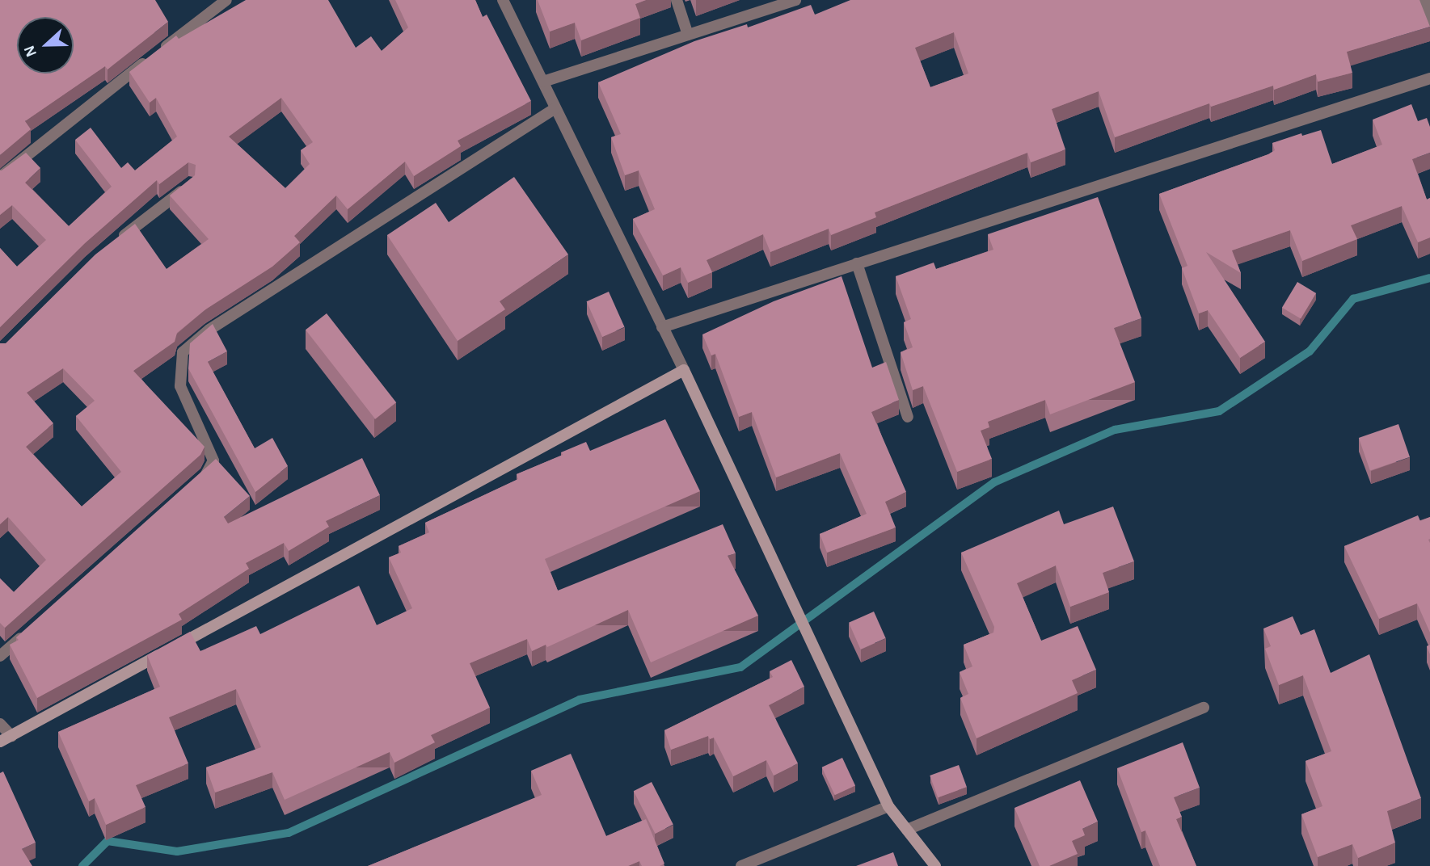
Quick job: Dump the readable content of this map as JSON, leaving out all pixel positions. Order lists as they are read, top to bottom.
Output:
{
  "north": "left"
}
